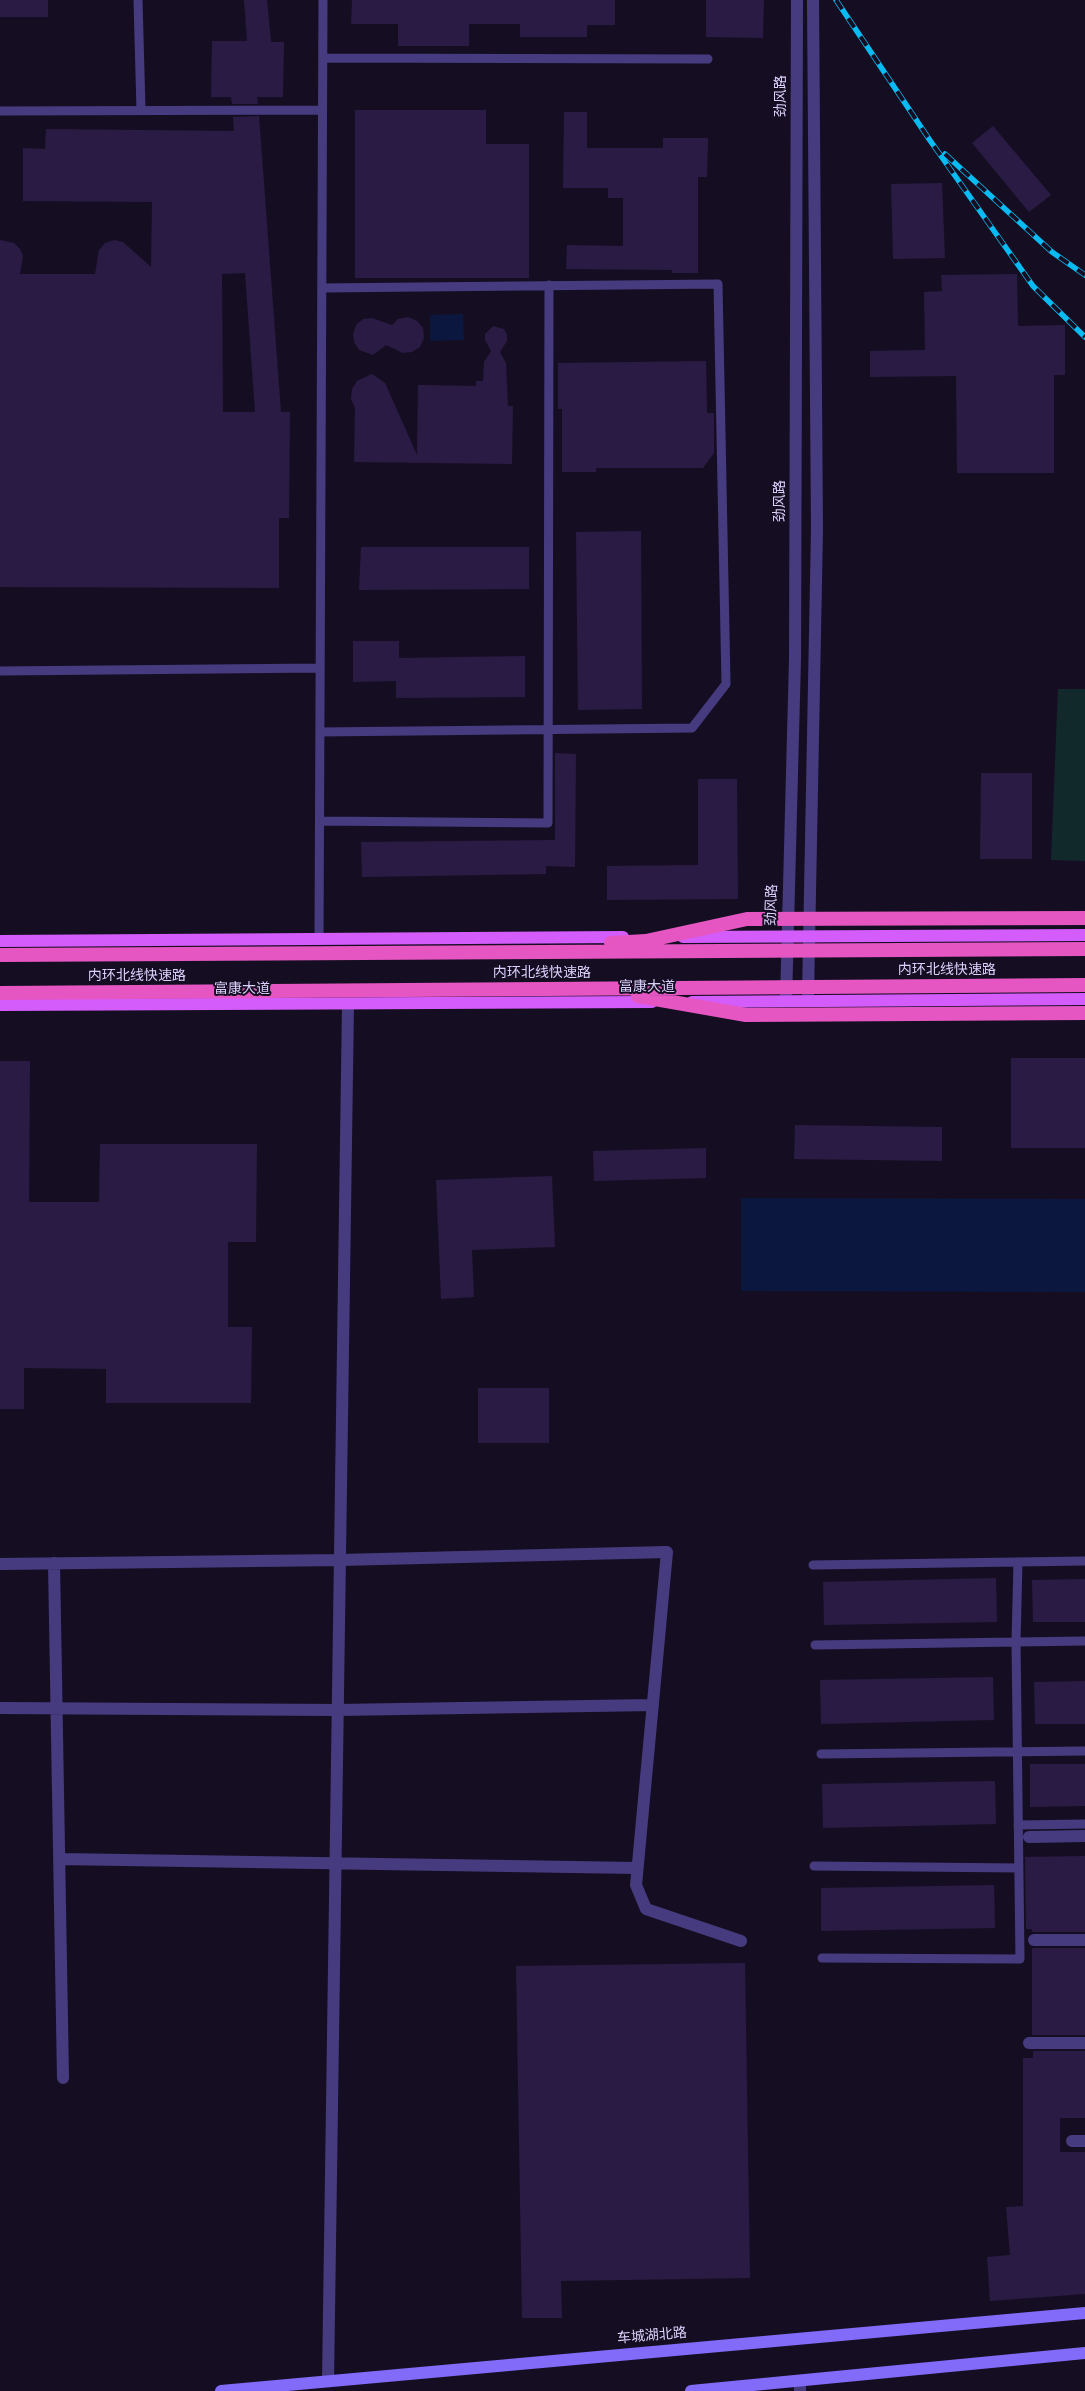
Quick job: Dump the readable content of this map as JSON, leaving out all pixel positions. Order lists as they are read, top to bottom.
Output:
{
  "streets": {
    "highway": ["内环北线快速路"],
    "main road": ["富康大道", "车城湖北路"],
    "street": ["劲风路"]
  },
  "crossings": [
    ["劲风路", "富康大道"]
  ]
}
